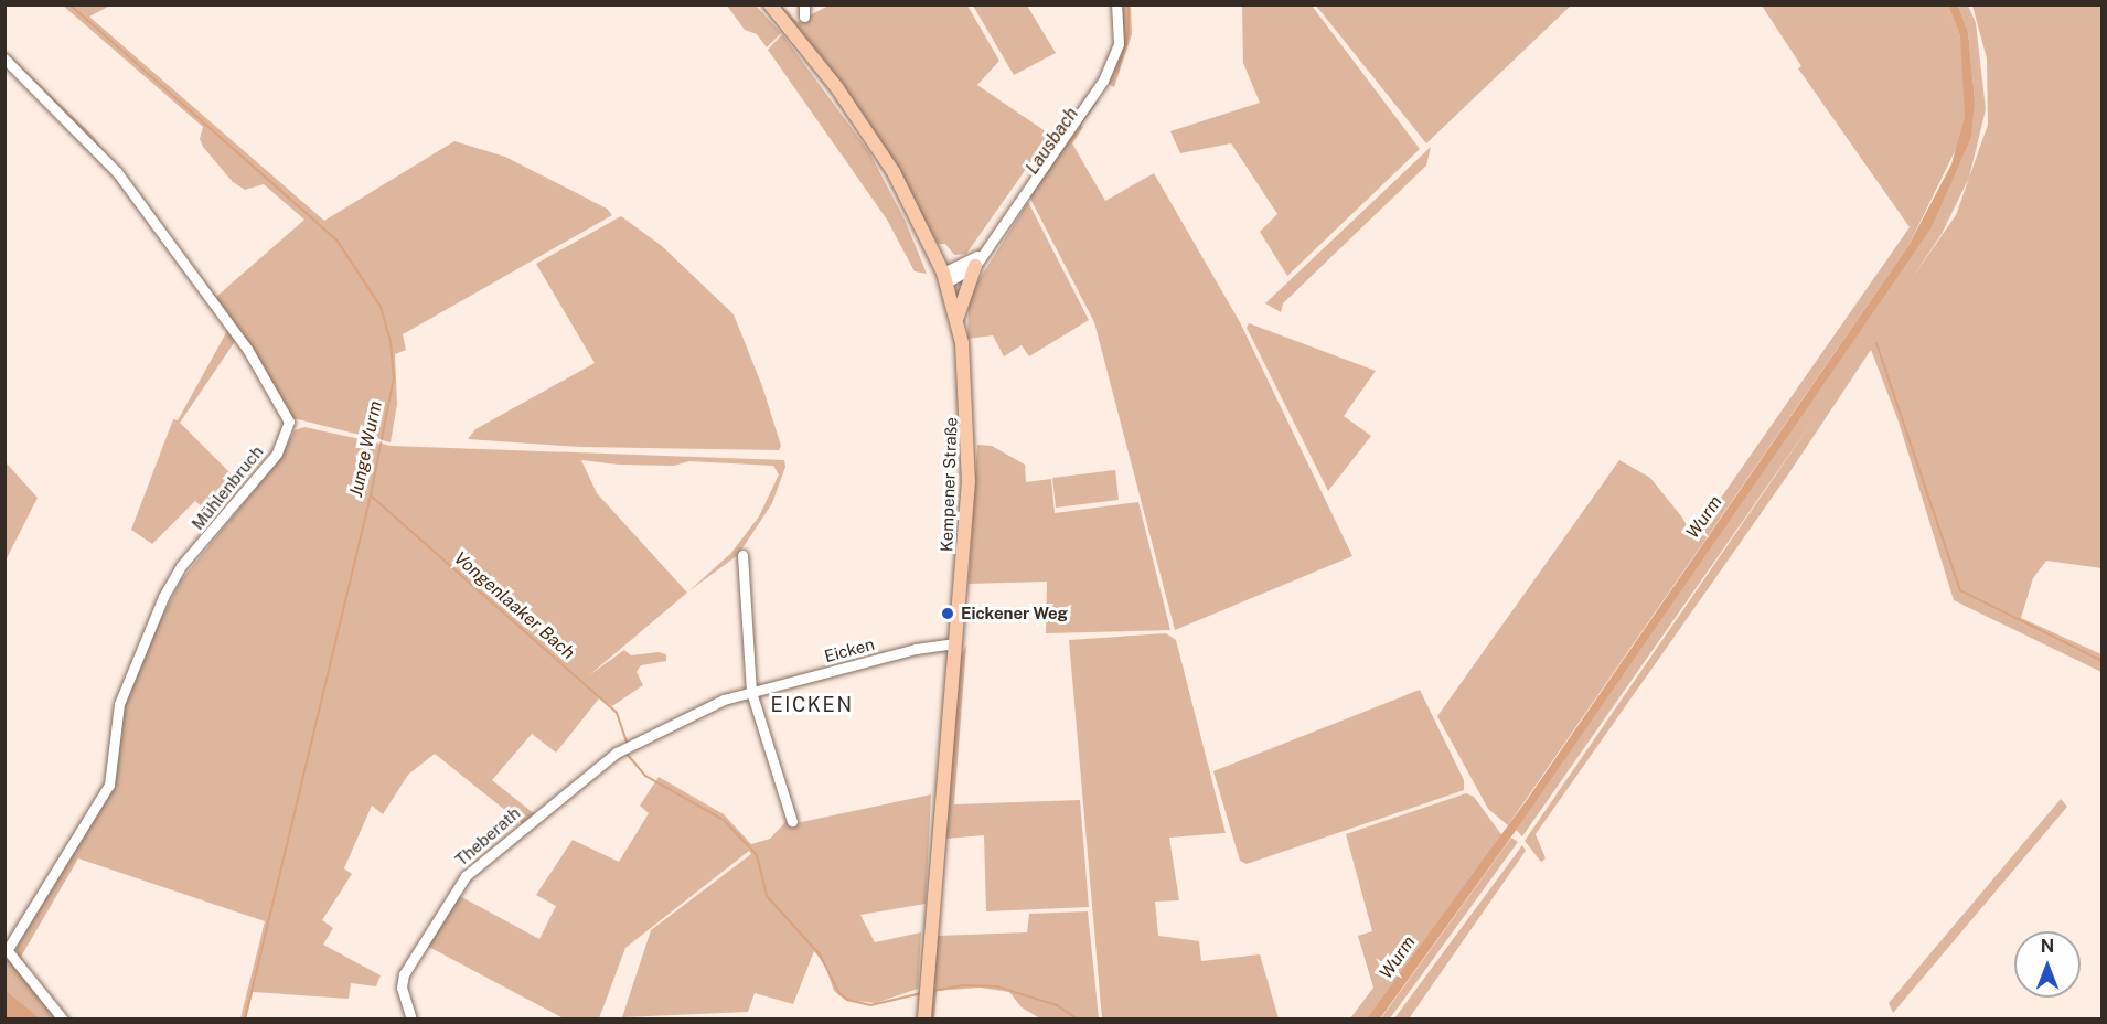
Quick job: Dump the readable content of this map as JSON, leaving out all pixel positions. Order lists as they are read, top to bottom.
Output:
{
  "streets": {
    "main road": ["Kempener Straße"],
    "street": ["Mühlenbruch", "Eicken", "Theberath"]
  },
  "crossings": [
    ["Kempener Straße", "Eicken"],
    ["Eicken", "Theberath"]
  ],
  "districts": ["EICKEN"],
  "water": [
    "Lausbach",
    "Junge Wurm",
    "Wurm",
    "Vongenlaaker Bach"
  ],
  "places": ["Eickener Weg"],
  "north": "top"
}
